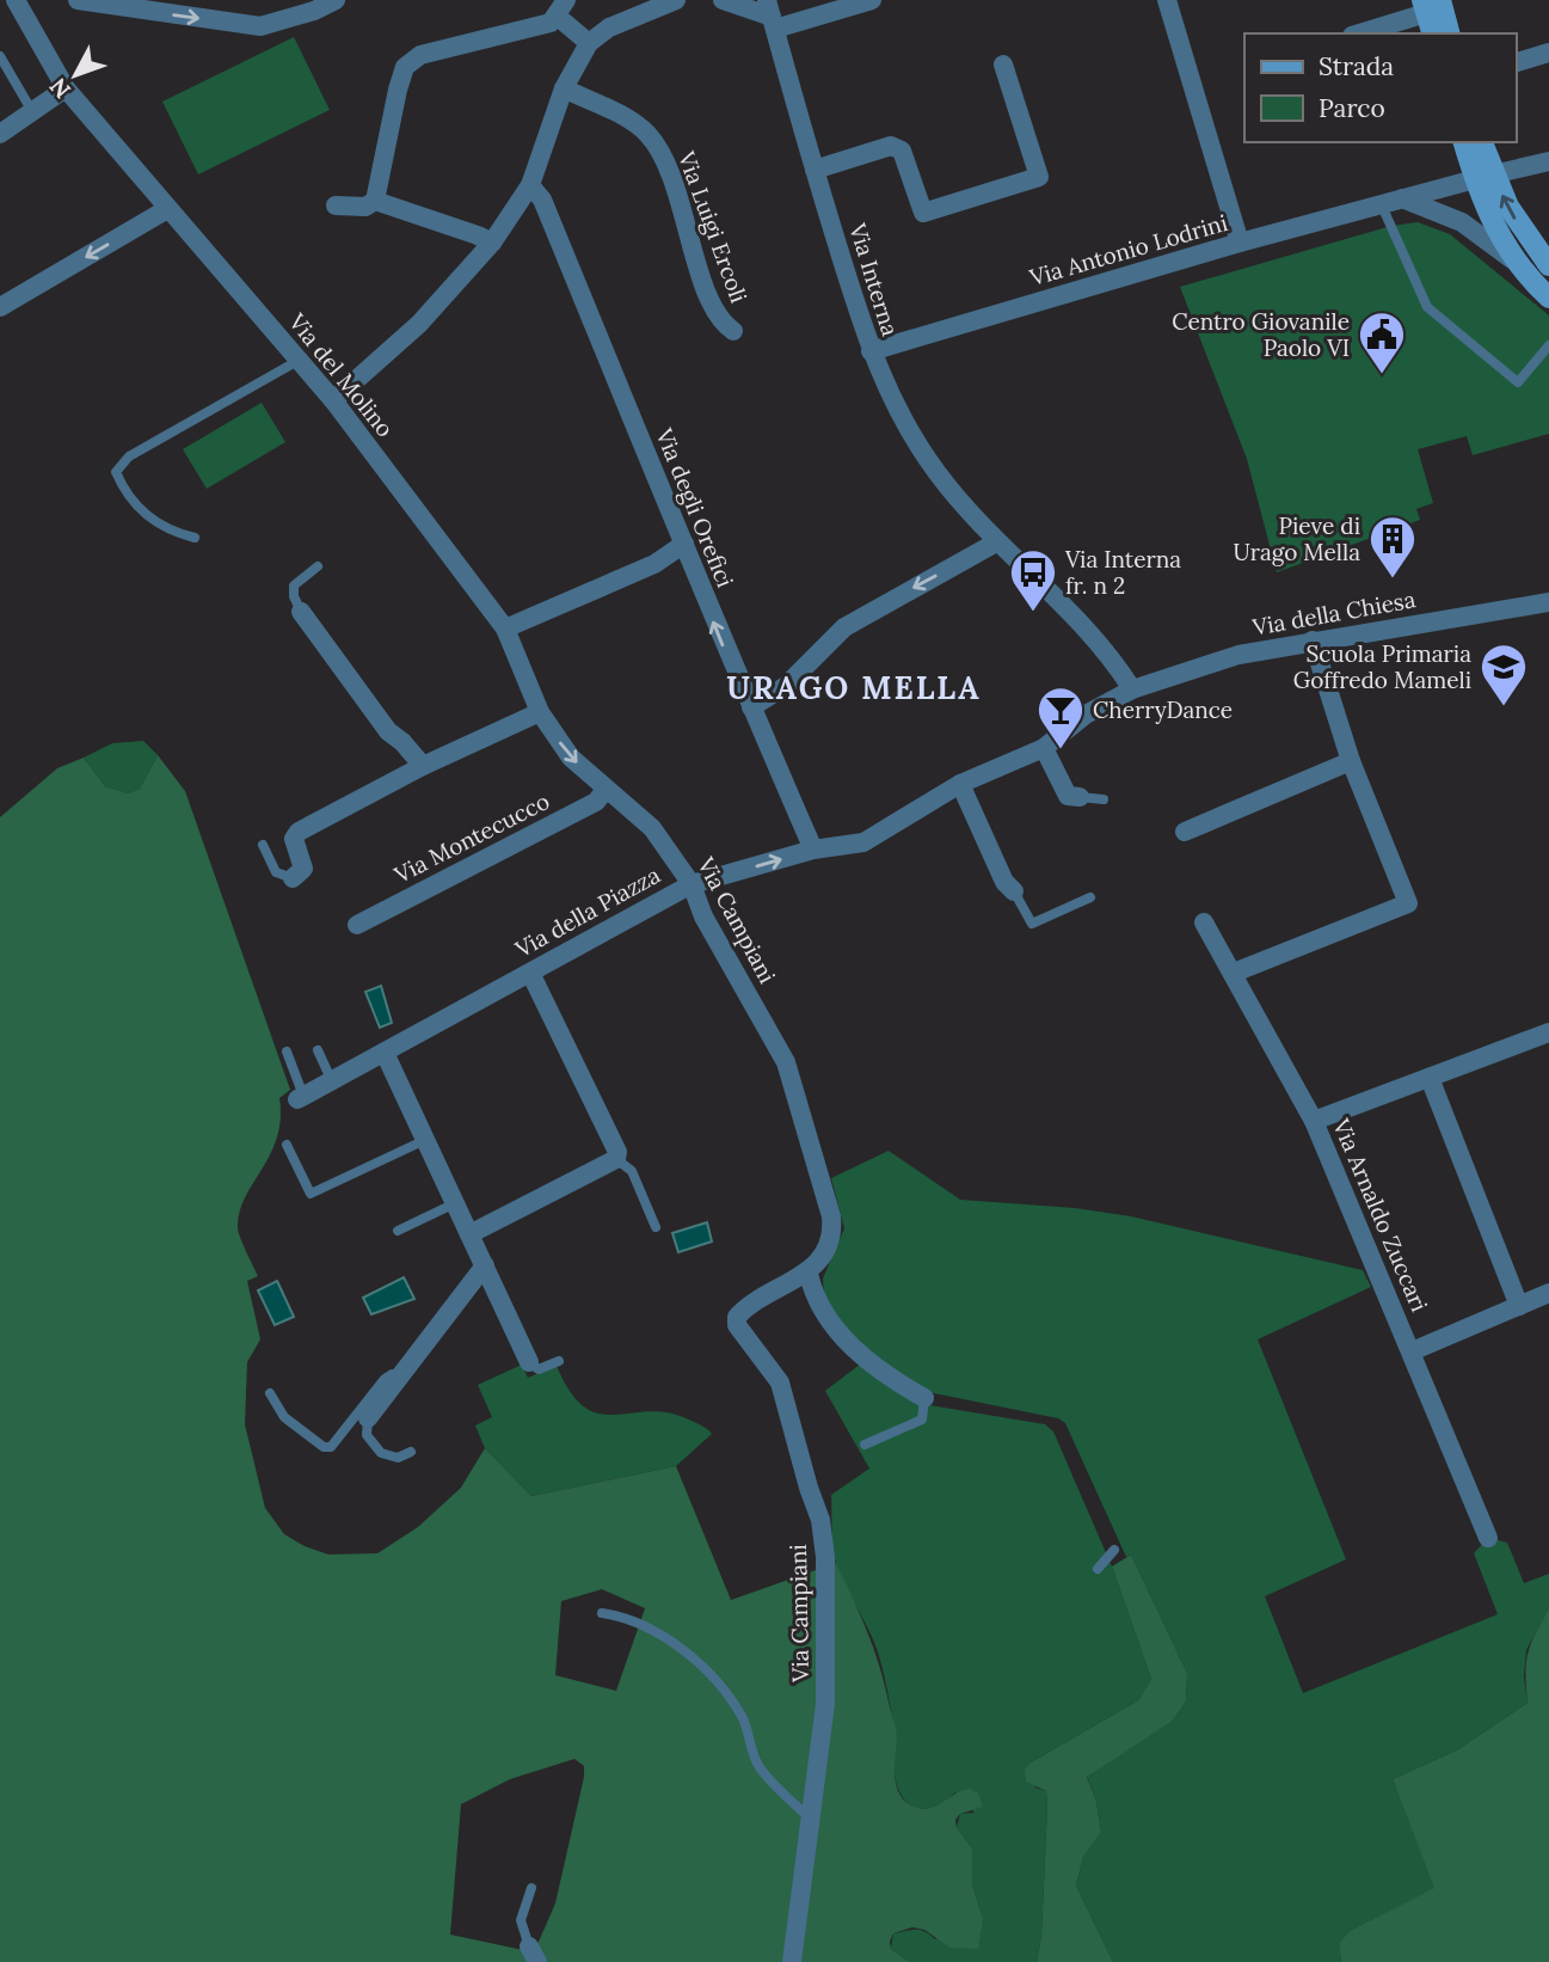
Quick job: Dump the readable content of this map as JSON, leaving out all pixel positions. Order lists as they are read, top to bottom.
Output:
{
  "streets": {
    "street": [
      "Via Luigi Ercoli",
      "Via Antonio Lodrini",
      "Via Interna",
      "Via del Molino",
      "Via degli Orefici",
      "Via della Chiesa",
      "Via Montecucco",
      "Via della Piazza",
      "Via Campiani",
      "Via Arnaldo Zuccari"
    ]
  },
  "crossings": [
    ["Via Antonio Lodrini", "Via Interna"],
    ["Via Interna", "Via della Chiesa"],
    ["Via Interna", "Via della Piazza"],
    ["Via del Molino", "Via Campiani"],
    ["Via degli Orefici", "Via della Piazza"],
    ["Via della Chiesa", "Via della Piazza"],
    ["Via Montecucco", "Via Campiani"],
    ["Via della Piazza", "Via Campiani"]
  ],
  "districts": ["URAGO MELLA"],
  "places": {
    "public building": ["Centro Giovanile Paolo VI"],
    "building": ["Pieve di Urago Mella"],
    "bus stop": ["Via Interna fr. n 2"],
    "school or university": ["Scuola Primaria Goffredo Mameli"],
    "bar": ["CherryDance"]
  },
  "legend": ["Strada", "Parco"],
  "north": "bottom left"
}
